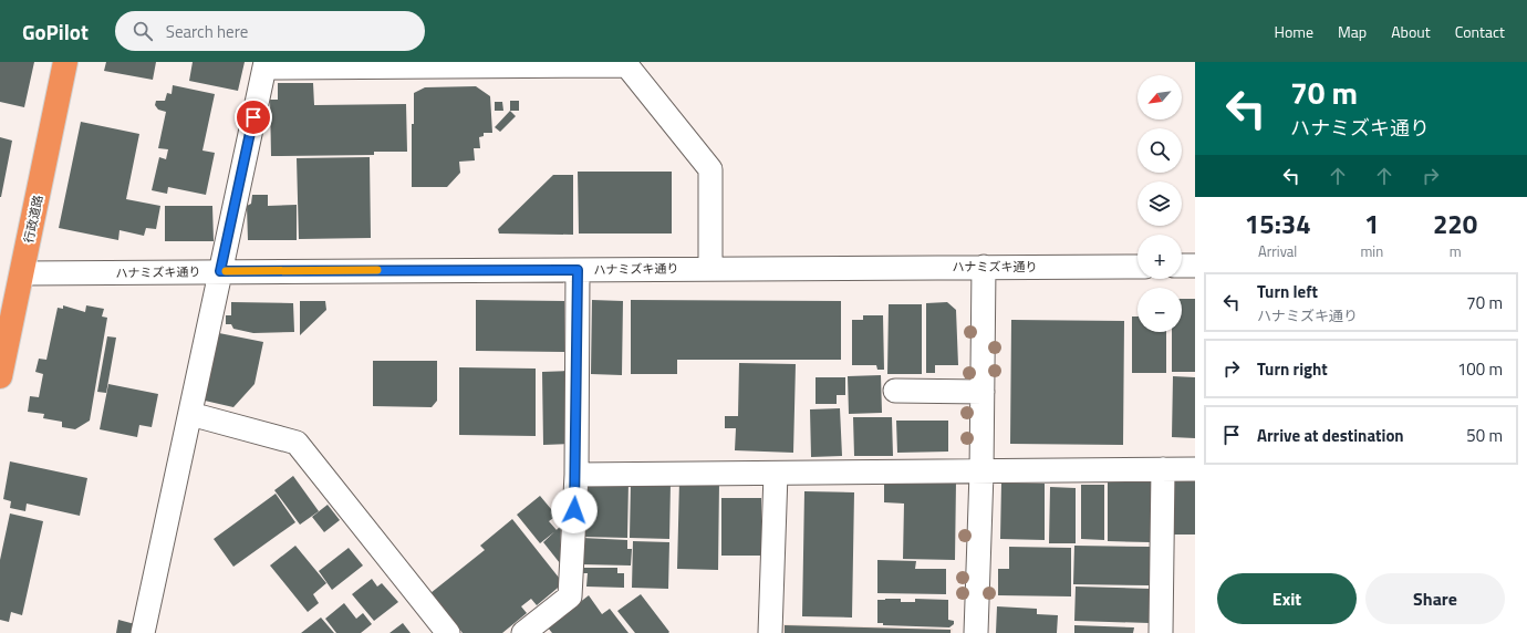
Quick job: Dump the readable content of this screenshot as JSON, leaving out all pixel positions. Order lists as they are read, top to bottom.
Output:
{
  "streets": {
    "highway": ["行政道路"],
    "street": ["ハナミズキ通り"]
  },
  "crossings": [
    ["行政道路", "ハナミズキ通り"]
  ],
  "north": "bottom left",
  "page": {
    "header": "GoPilot",
    "search": "Search here",
    "nav": [
      "Home",
      "Map",
      "About",
      "Contact"
    ],
    "turn": ["70 m", "ハナミズキ通り"],
    "map_buttons": ["+", "−"],
    "eta": [
      "15:34",
      "Arrival",
      "1",
      "min",
      "220",
      "m"
    ],
    "list": [
      {
        "name": "Turn left",
        "note": "ハナミズキ通り",
        "value": "70 m"
      },
      {
        "name": "Turn right",
        "value": "100 m"
      },
      {
        "name": "Arrive at destination",
        "value": "50 m"
      }
    ],
    "buttons": ["Exit", "Share"]
  }
}
